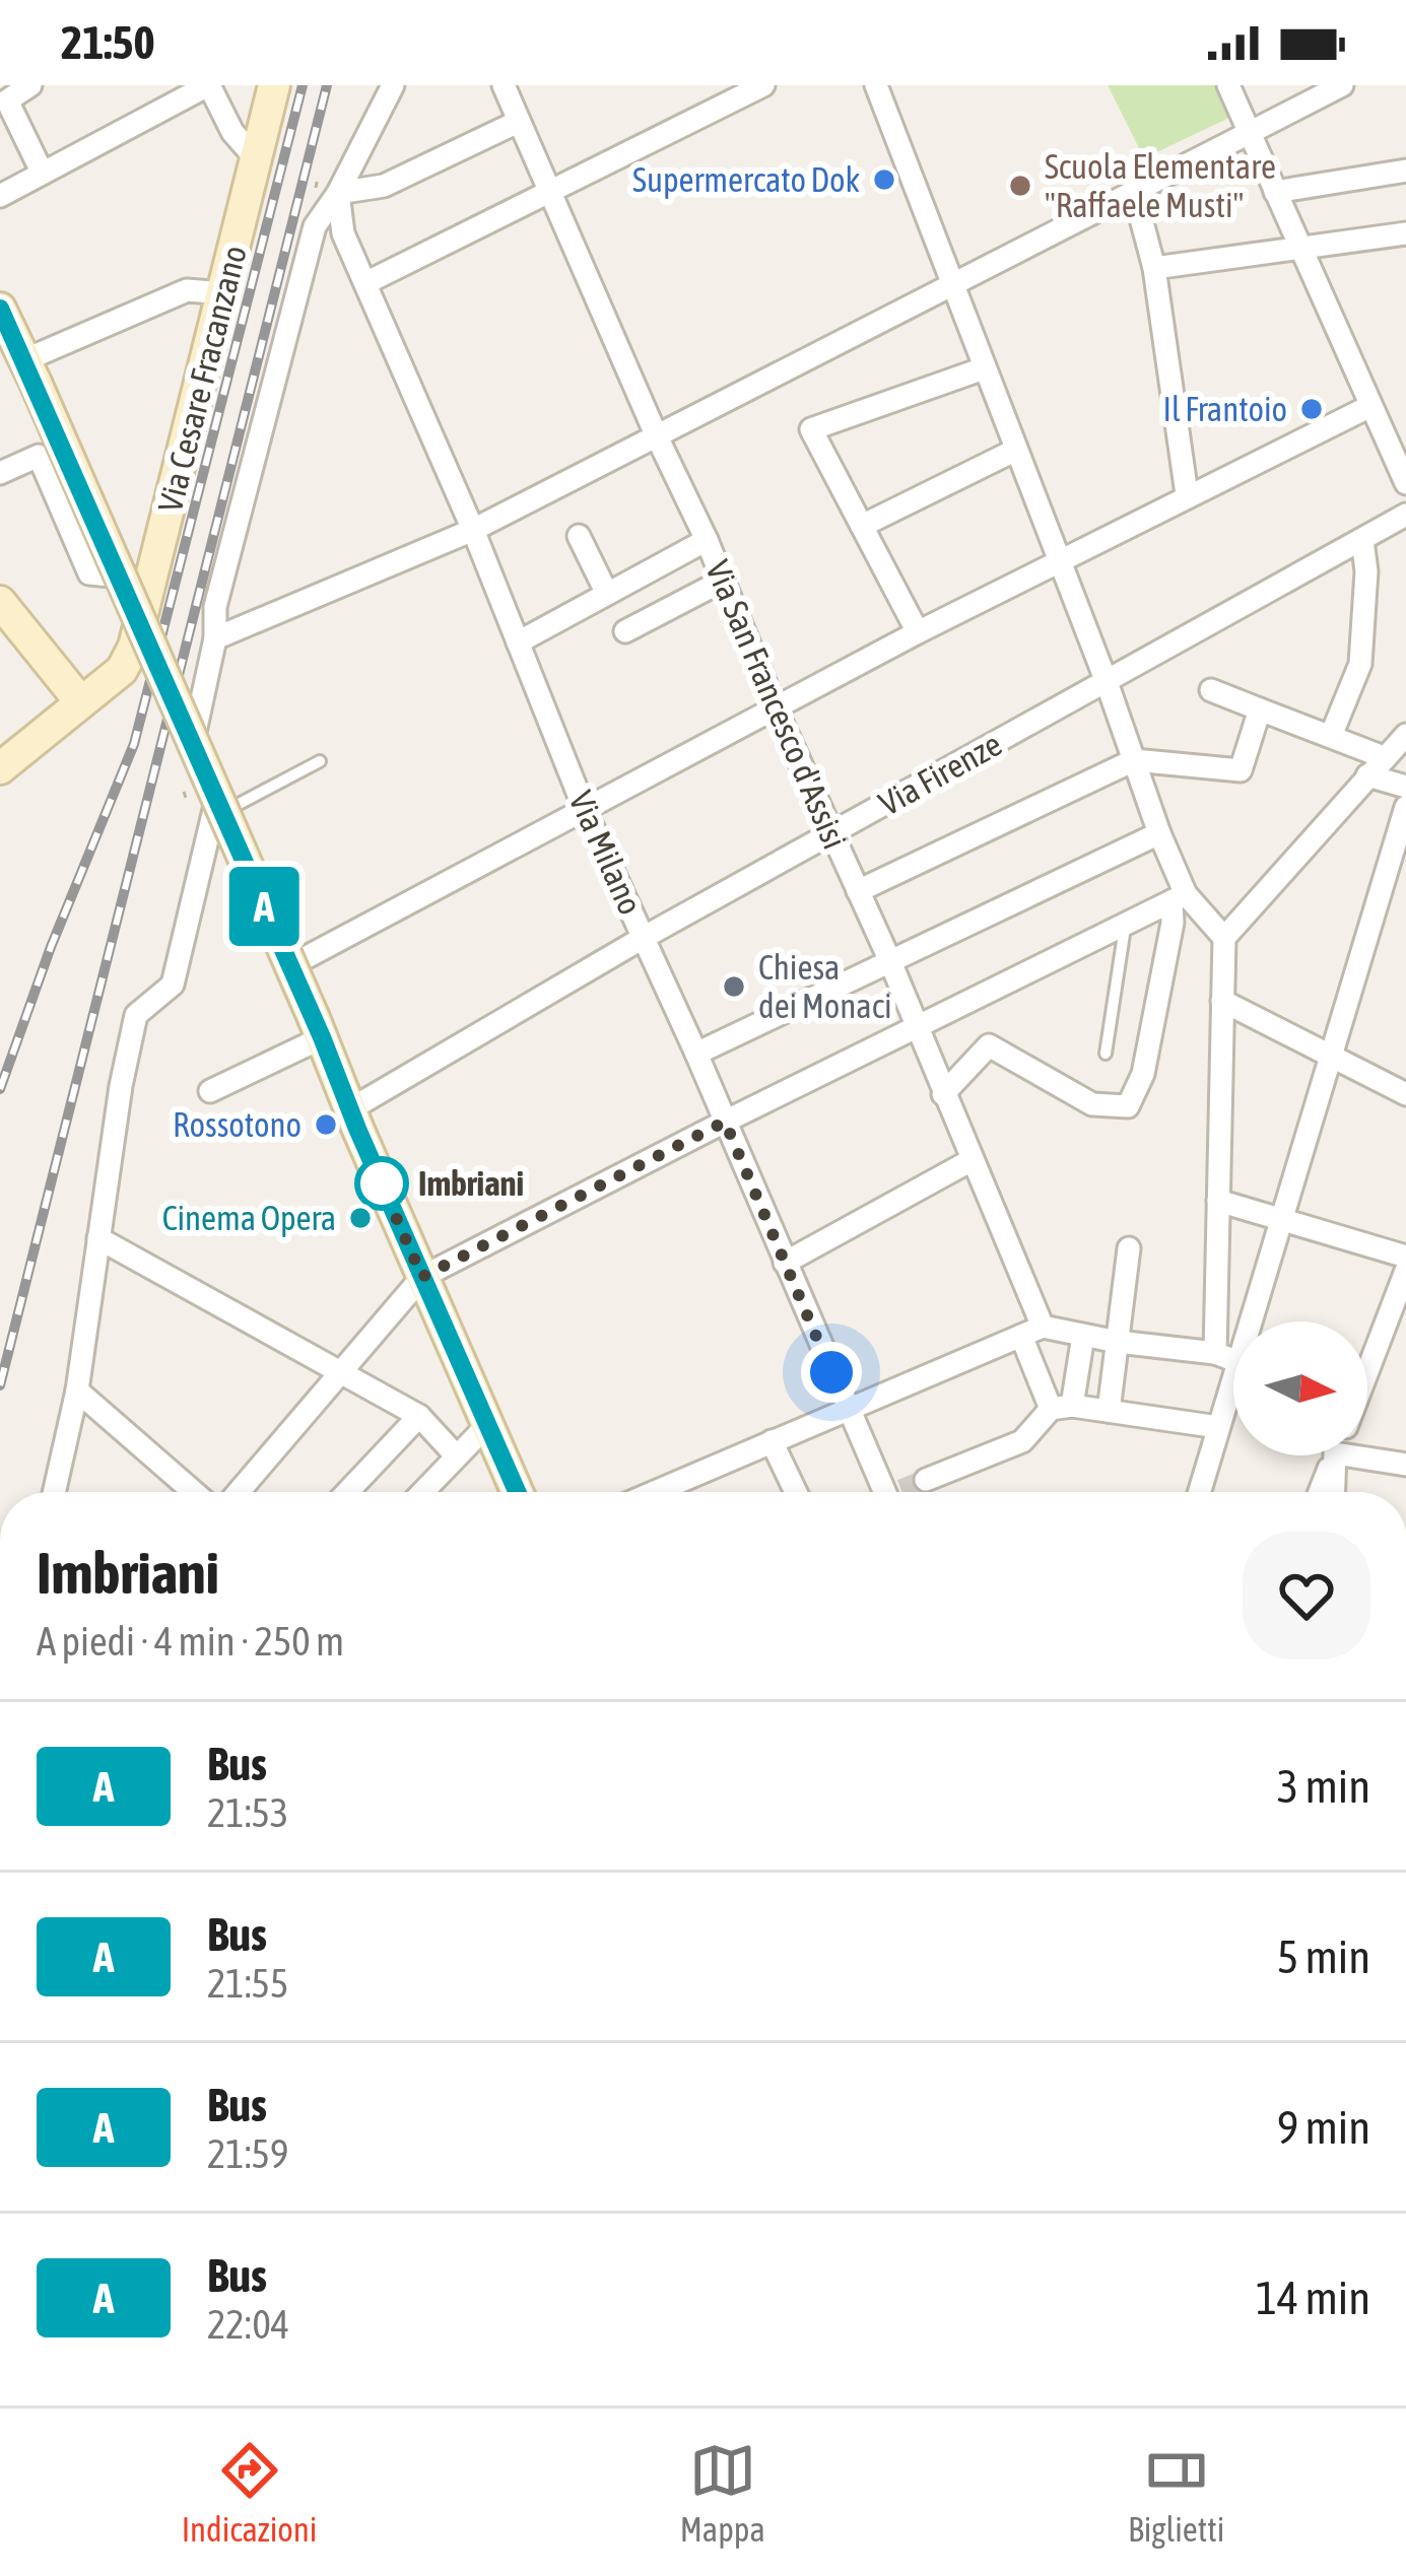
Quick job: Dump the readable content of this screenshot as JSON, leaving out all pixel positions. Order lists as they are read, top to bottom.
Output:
{
  "streets": {
    "street": [
      "Via Cesare Fracanzano",
      "Via San Francesco d'Assisi",
      "Via Firenze",
      "Via Milano"
    ]
  },
  "crossings": [
    ["Via San Francesco d'Assisi", "Via Firenze"],
    ["Via Firenze", "Via Milano"]
  ],
  "places": [
    "Supermercato Dok",
    "Scuola Elementare \"Raffaele Musti\"",
    "Il Frantoio",
    "Chiesa dei Monaci",
    "Rossotono",
    "Imbriani",
    "Cinema Opera"
  ],
  "lines": ["bus line A"],
  "north": "right",
  "page": {
    "status": "21:50",
    "on_map": "A",
    "heading": ["Imbriani", "A piedi · 4 min · 250 m"],
    "list": [
      {
        "mark": "A",
        "name": "Bus",
        "note": "21:53",
        "value": "3 min"
      },
      {
        "mark": "A",
        "name": "Bus",
        "note": "21:55",
        "value": "5 min"
      },
      {
        "mark": "A",
        "name": "Bus",
        "note": "21:59",
        "value": "9 min"
      },
      {
        "mark": "A",
        "name": "Bus",
        "note": "22:04",
        "value": "14 min"
      }
    ],
    "tabs": ["Indicazioni", "Mappa", "Biglietti"]
  }
}
